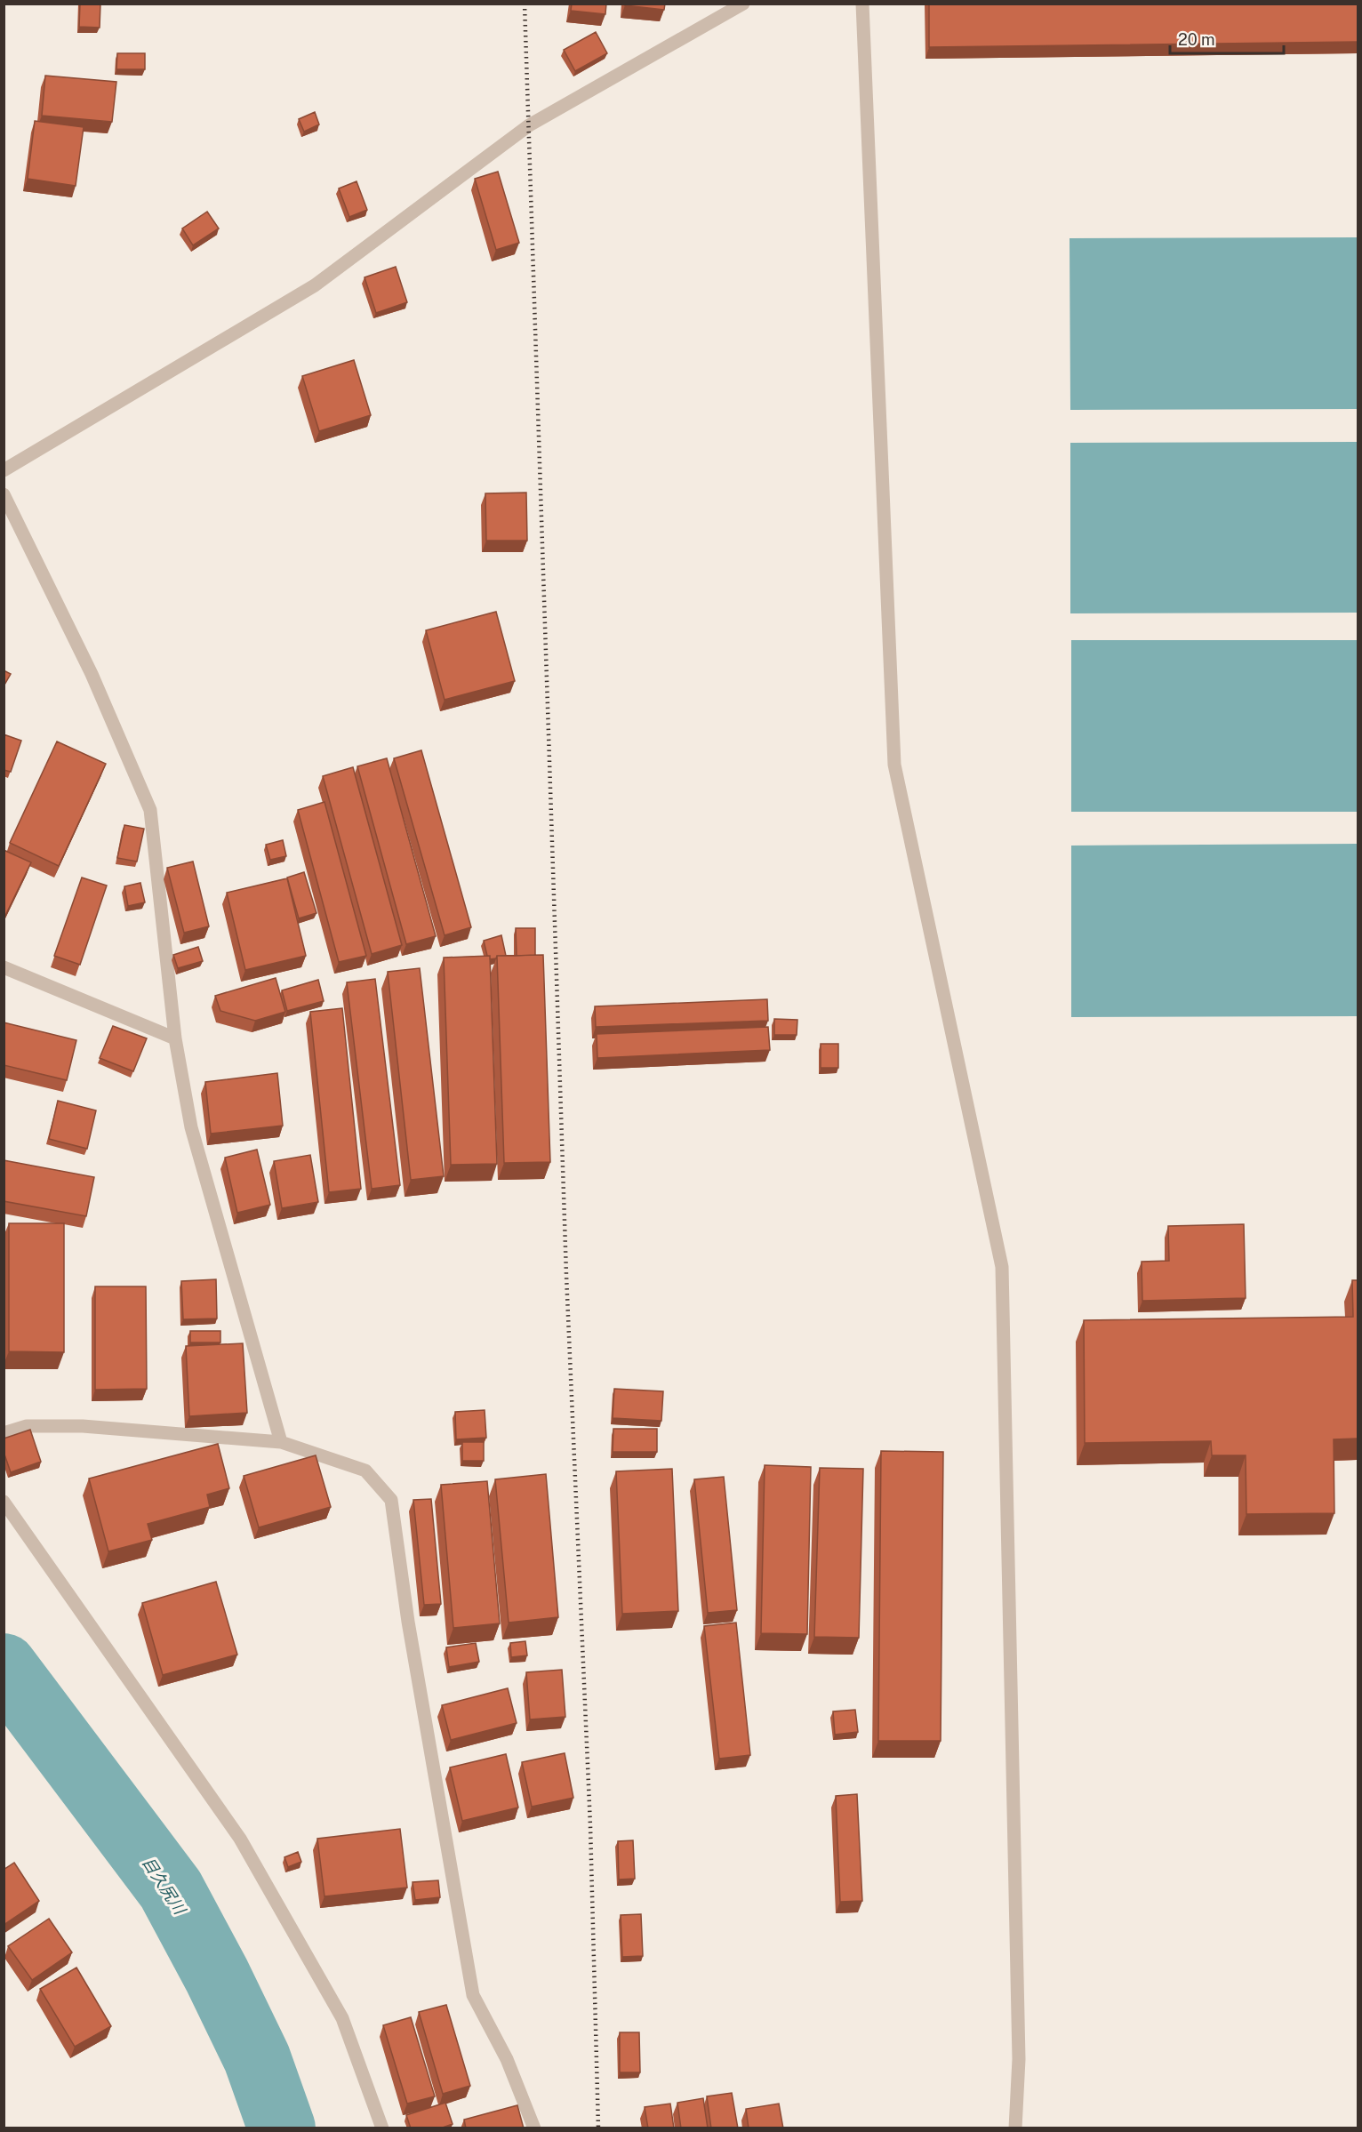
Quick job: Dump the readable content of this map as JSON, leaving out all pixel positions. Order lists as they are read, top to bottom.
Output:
{
  "water": ["目久尻川"],
  "scale_bar": "20 m"
}
